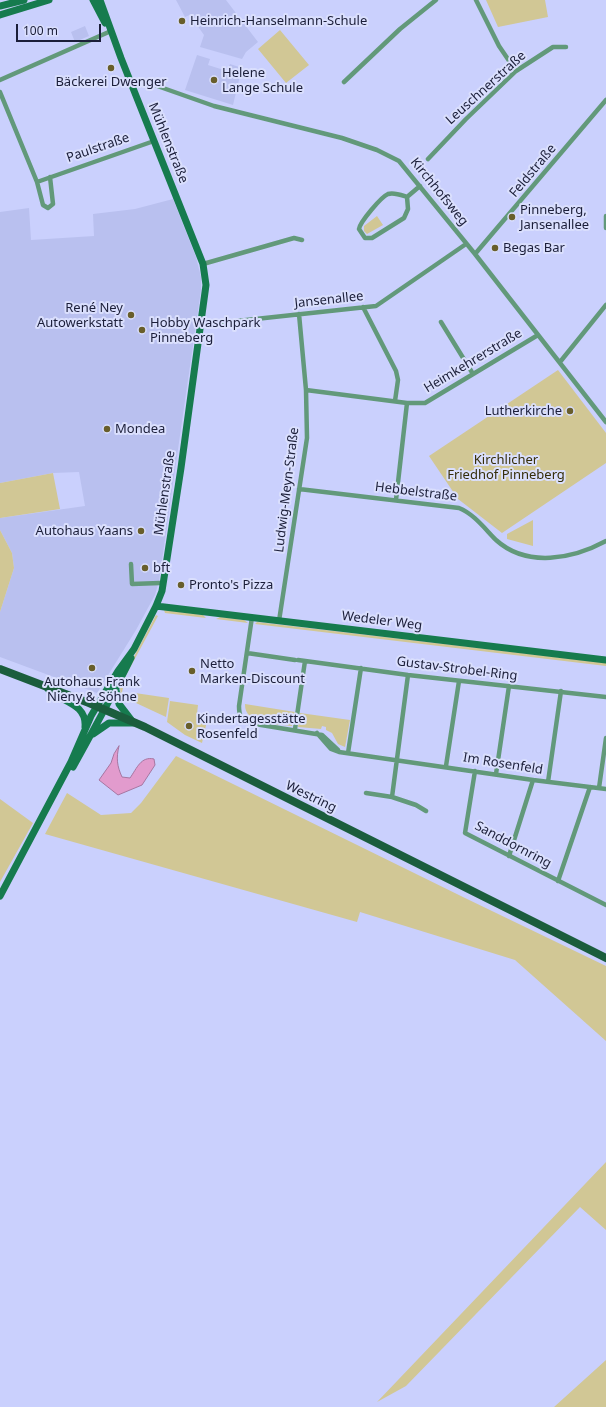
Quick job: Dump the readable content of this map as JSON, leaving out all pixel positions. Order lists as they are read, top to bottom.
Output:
{
  "streets": {
    "main road": ["Mühlenstraße", "Wedeler Weg", "Westring"],
    "street": [
      "Leuschnerstraße",
      "Paulstraße",
      "Feldstraße",
      "Kirchhofsweg",
      "Jansenallee",
      "Heimkehrerstraße",
      "Ludwig-Meyn-Straße",
      "Hebbelstraße",
      "Gustav-Strobel-Ring",
      "Im Rosenfeld",
      "Sanddornring"
    ]
  },
  "crossings": [
    ["Mühlenstraße", "Paulstraße"],
    ["Mühlenstraße", "Kirchhofsweg"],
    ["Mühlenstraße", "Jansenallee"],
    ["Mühlenstraße", "Wedeler Weg"],
    ["Mühlenstraße", "Westring"],
    ["Feldstraße", "Kirchhofsweg"],
    ["Kirchhofsweg", "Jansenallee"],
    ["Kirchhofsweg", "Heimkehrerstraße"],
    ["Jansenallee", "Ludwig-Meyn-Straße"],
    ["Heimkehrerstraße", "Ludwig-Meyn-Straße"],
    ["Ludwig-Meyn-Straße", "Hebbelstraße"],
    ["Ludwig-Meyn-Straße", "Wedeler Weg"],
    ["Wedeler Weg", "Im Rosenfeld"],
    ["Gustav-Strobel-Ring", "Im Rosenfeld"],
    ["Im Rosenfeld", "Sanddornring"]
  ],
  "parks": ["Kirchlicher Friedhof Pinneberg"],
  "places": [
    "Heinrich-Hanselmann-Schule",
    "Bäckerei Dwenger",
    "Helene Lange Schule",
    "Pinneberg, Jansenallee",
    "Begas Bar",
    "René Ney Autowerkstatt",
    "Hobby Waschpark Pinneberg",
    "Lutherkirche",
    "Mondea",
    "Autohaus Yaans",
    "bft",
    "Pronto's Pizza",
    "Autohaus Frank Nieny & Söhne",
    "Netto Marken-Discount",
    "Kindertagesstätte Rosenfeld"
  ],
  "scale_bar": "100 m"
}
